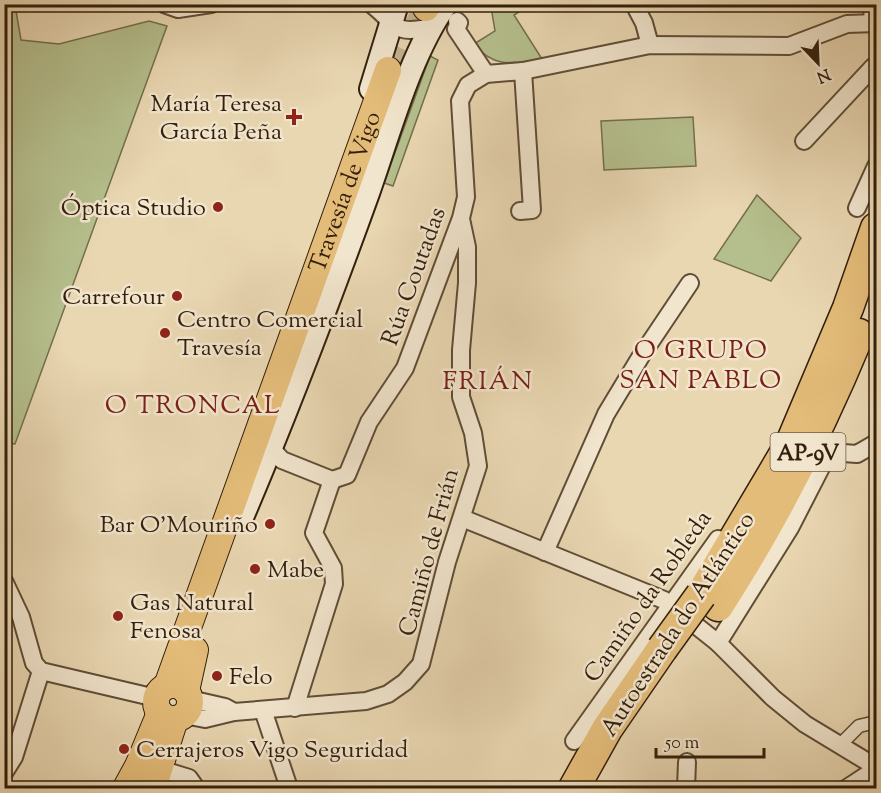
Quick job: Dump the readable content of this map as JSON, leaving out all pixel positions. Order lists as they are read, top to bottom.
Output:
{
  "streets": {
    "highway": ["AP-9V", "Autoestrada do Atlántico"],
    "main road": ["Travesía de Vigo"],
    "street": ["Rúa Coutadas", "Camiño de Frián", "Camiño da Robleda"]
  },
  "crossings": [
    ["Travesía de Vigo", "Camiño de Frián"],
    ["Rúa Coutadas", "Camiño de Frián"]
  ],
  "districts": ["O GRUPO SAN PABLO", "FRIÁN", "O TRONCAL"],
  "places": {
    "health": ["María Teresa García Peña"],
    "other": [
      "Óptica Studio",
      "Carrefour",
      "Centro Comercial Travesía",
      "Bar O'Mouriño",
      "Mabe",
      "Gas Natural Fenosa",
      "Felo",
      "Cerrajeros Vigo Seguridad"
    ]
  },
  "scale_bar": "50 m",
  "north": "bottom right"
}
